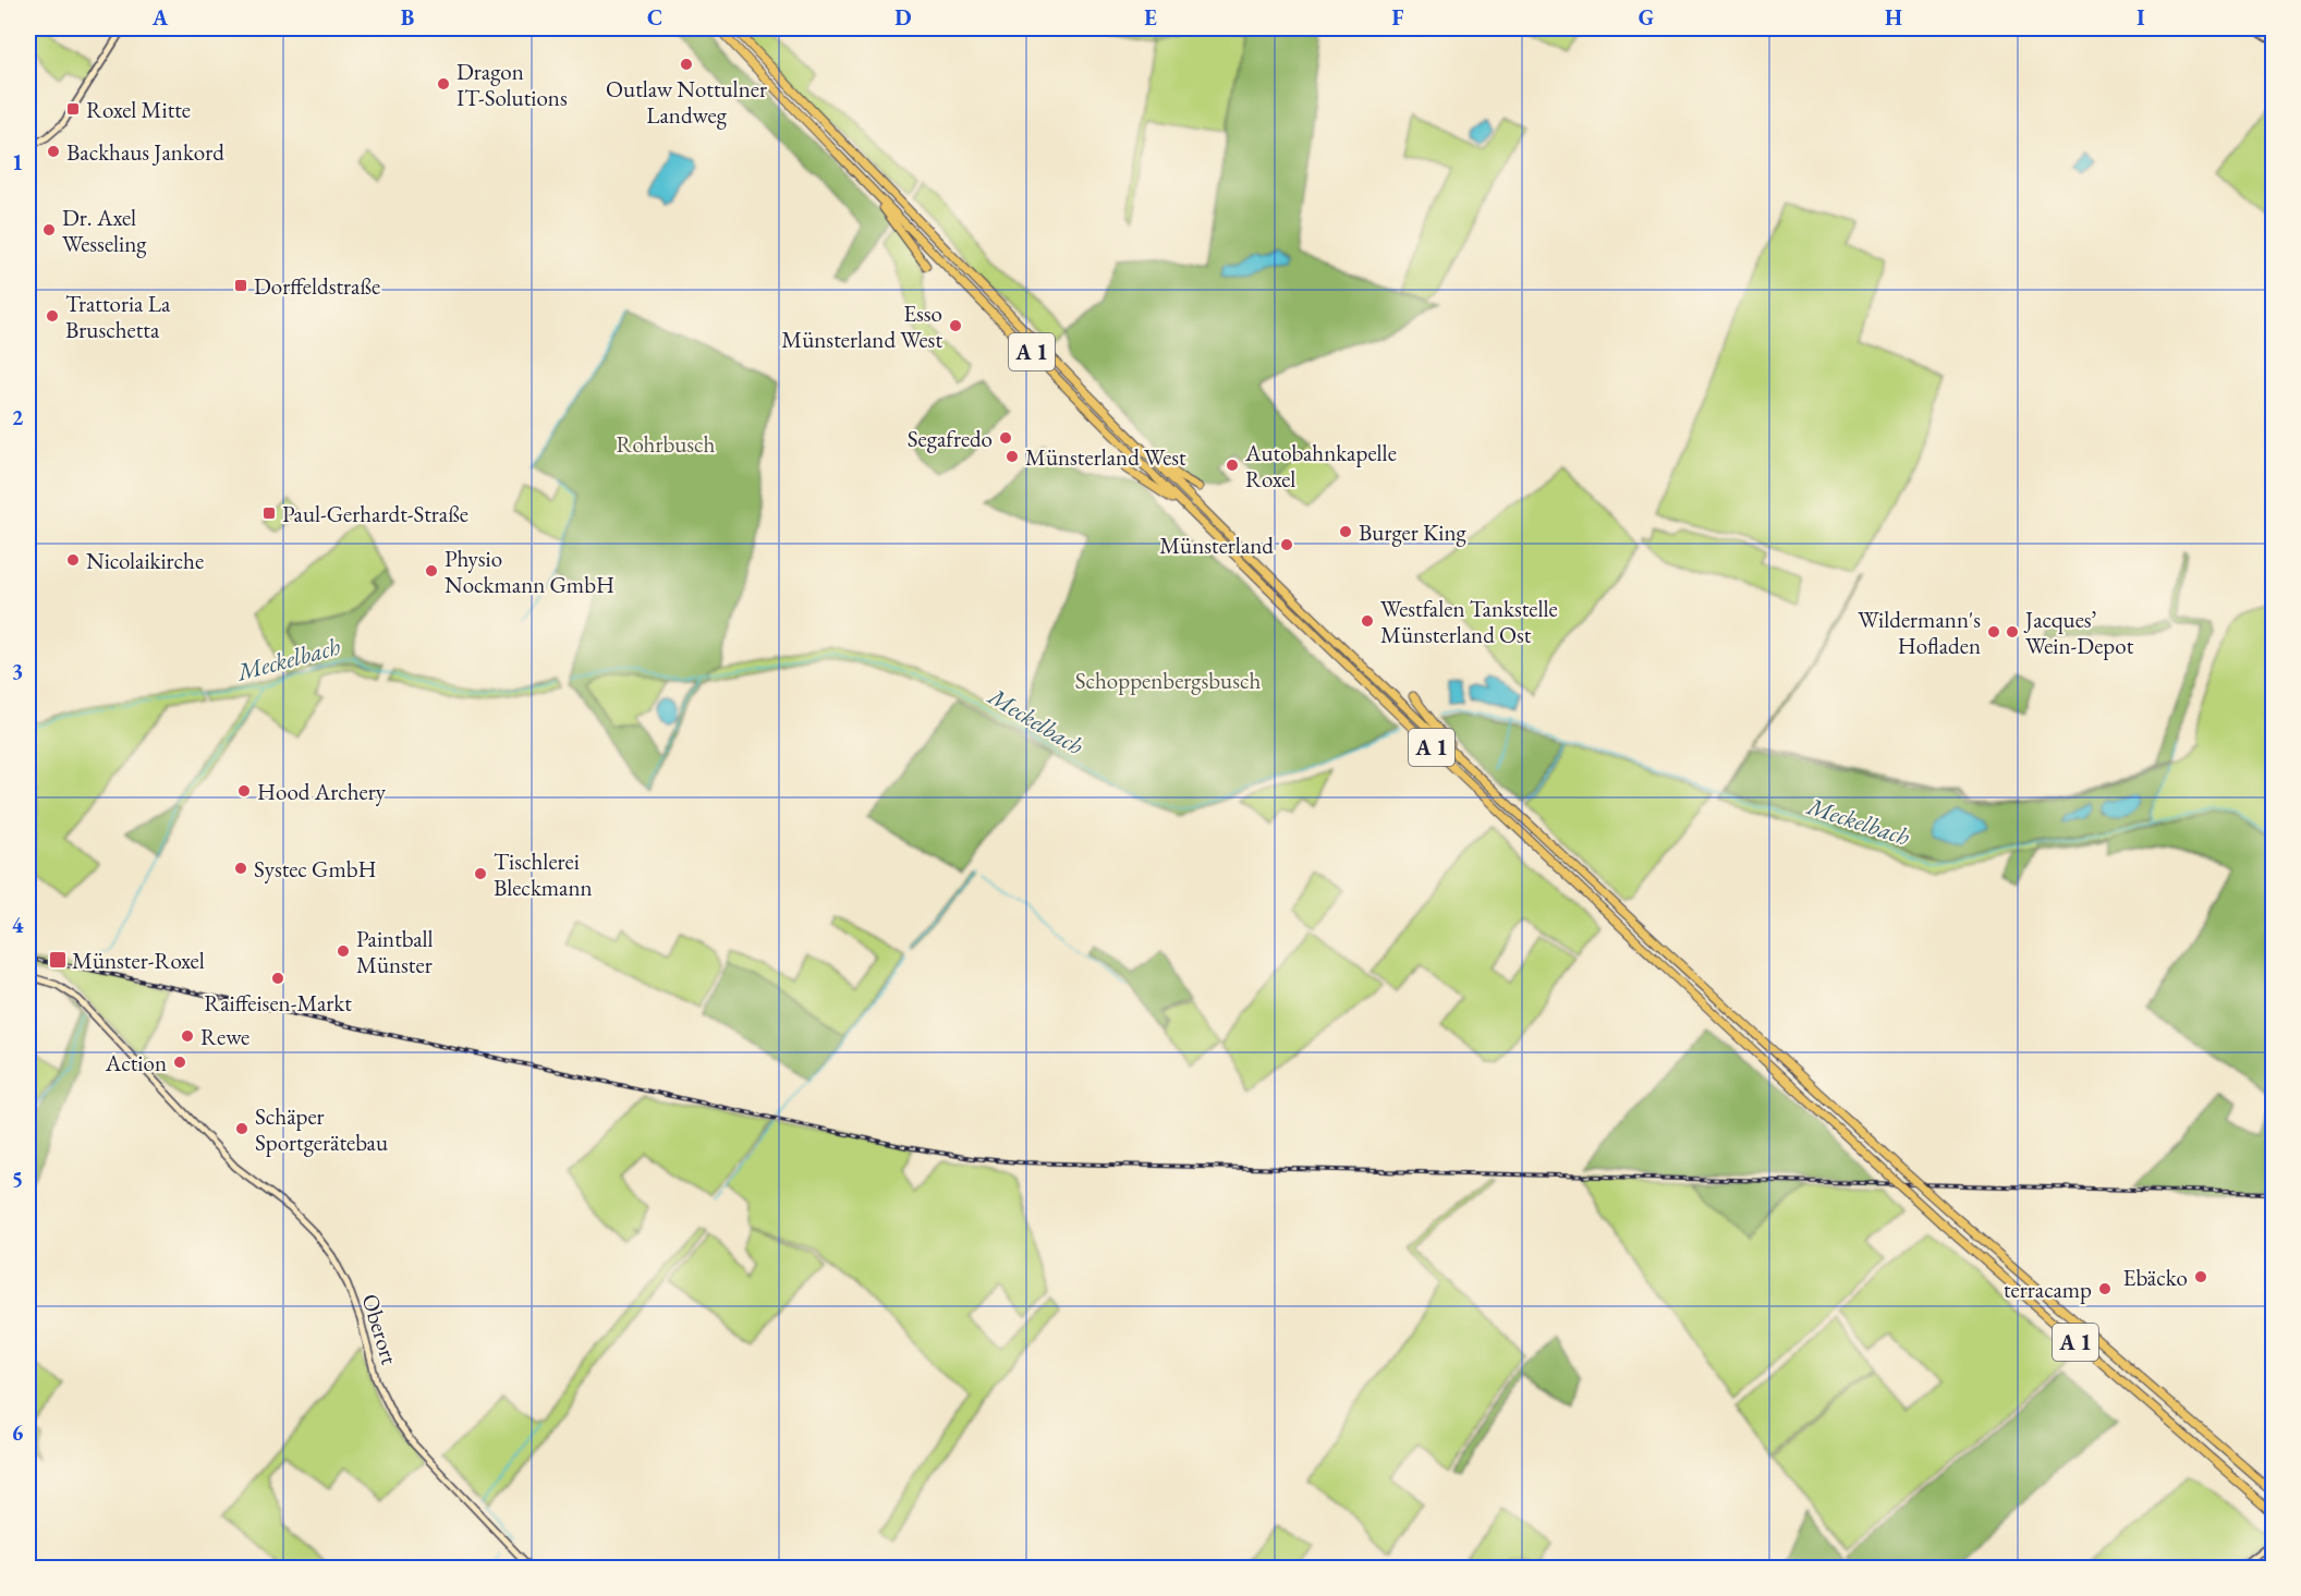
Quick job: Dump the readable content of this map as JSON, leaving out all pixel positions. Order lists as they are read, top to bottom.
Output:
{
  "streets": {
    "highway": ["A 1"],
    "main road": ["Oberort"]
  },
  "water": ["Meckelbach"],
  "parks": ["Rohrbusch", "Schoppenbergsbusch"],
  "places": {
    "other": [
      "Outlaw Nottulner Landweg",
      "Dragon IT-Solutions",
      "Backhaus Jankord",
      "Dr. Axel Wesseling",
      "Trattoria La Bruschetta",
      "Esso Münsterland West",
      "Segafredo",
      "Münsterland West",
      "Autobahnkapelle Roxel",
      "Burger King",
      "Münsterland",
      "Nicolaikirche",
      "Physio Nockmann GmbH",
      "Westfalen Tankstelle Münsterland Ost",
      "Wildermann's Hofladen",
      "Jacques’ Wein-Depot",
      "Hood Archery",
      "Systec GmbH",
      "Tischlerei Bleckmann",
      "Paintball Münster",
      "Raiffeisen-Markt",
      "Rewe",
      "Action",
      "Schäper Sportgerätebau",
      "Ebäcko",
      "terracamp"
    ],
    "transit": [
      "Roxel Mitte",
      "Dorffeldstraße",
      "Paul-Gerhardt-Straße",
      "Münster-Roxel"
    ]
  },
  "grid": {
    "columns": [
      "A",
      "B",
      "C",
      "D",
      "E",
      "F",
      "G",
      "H",
      "I"
    ],
    "rows": [
      "1",
      "2",
      "3",
      "4",
      "5",
      "6"
    ]
  }
}
